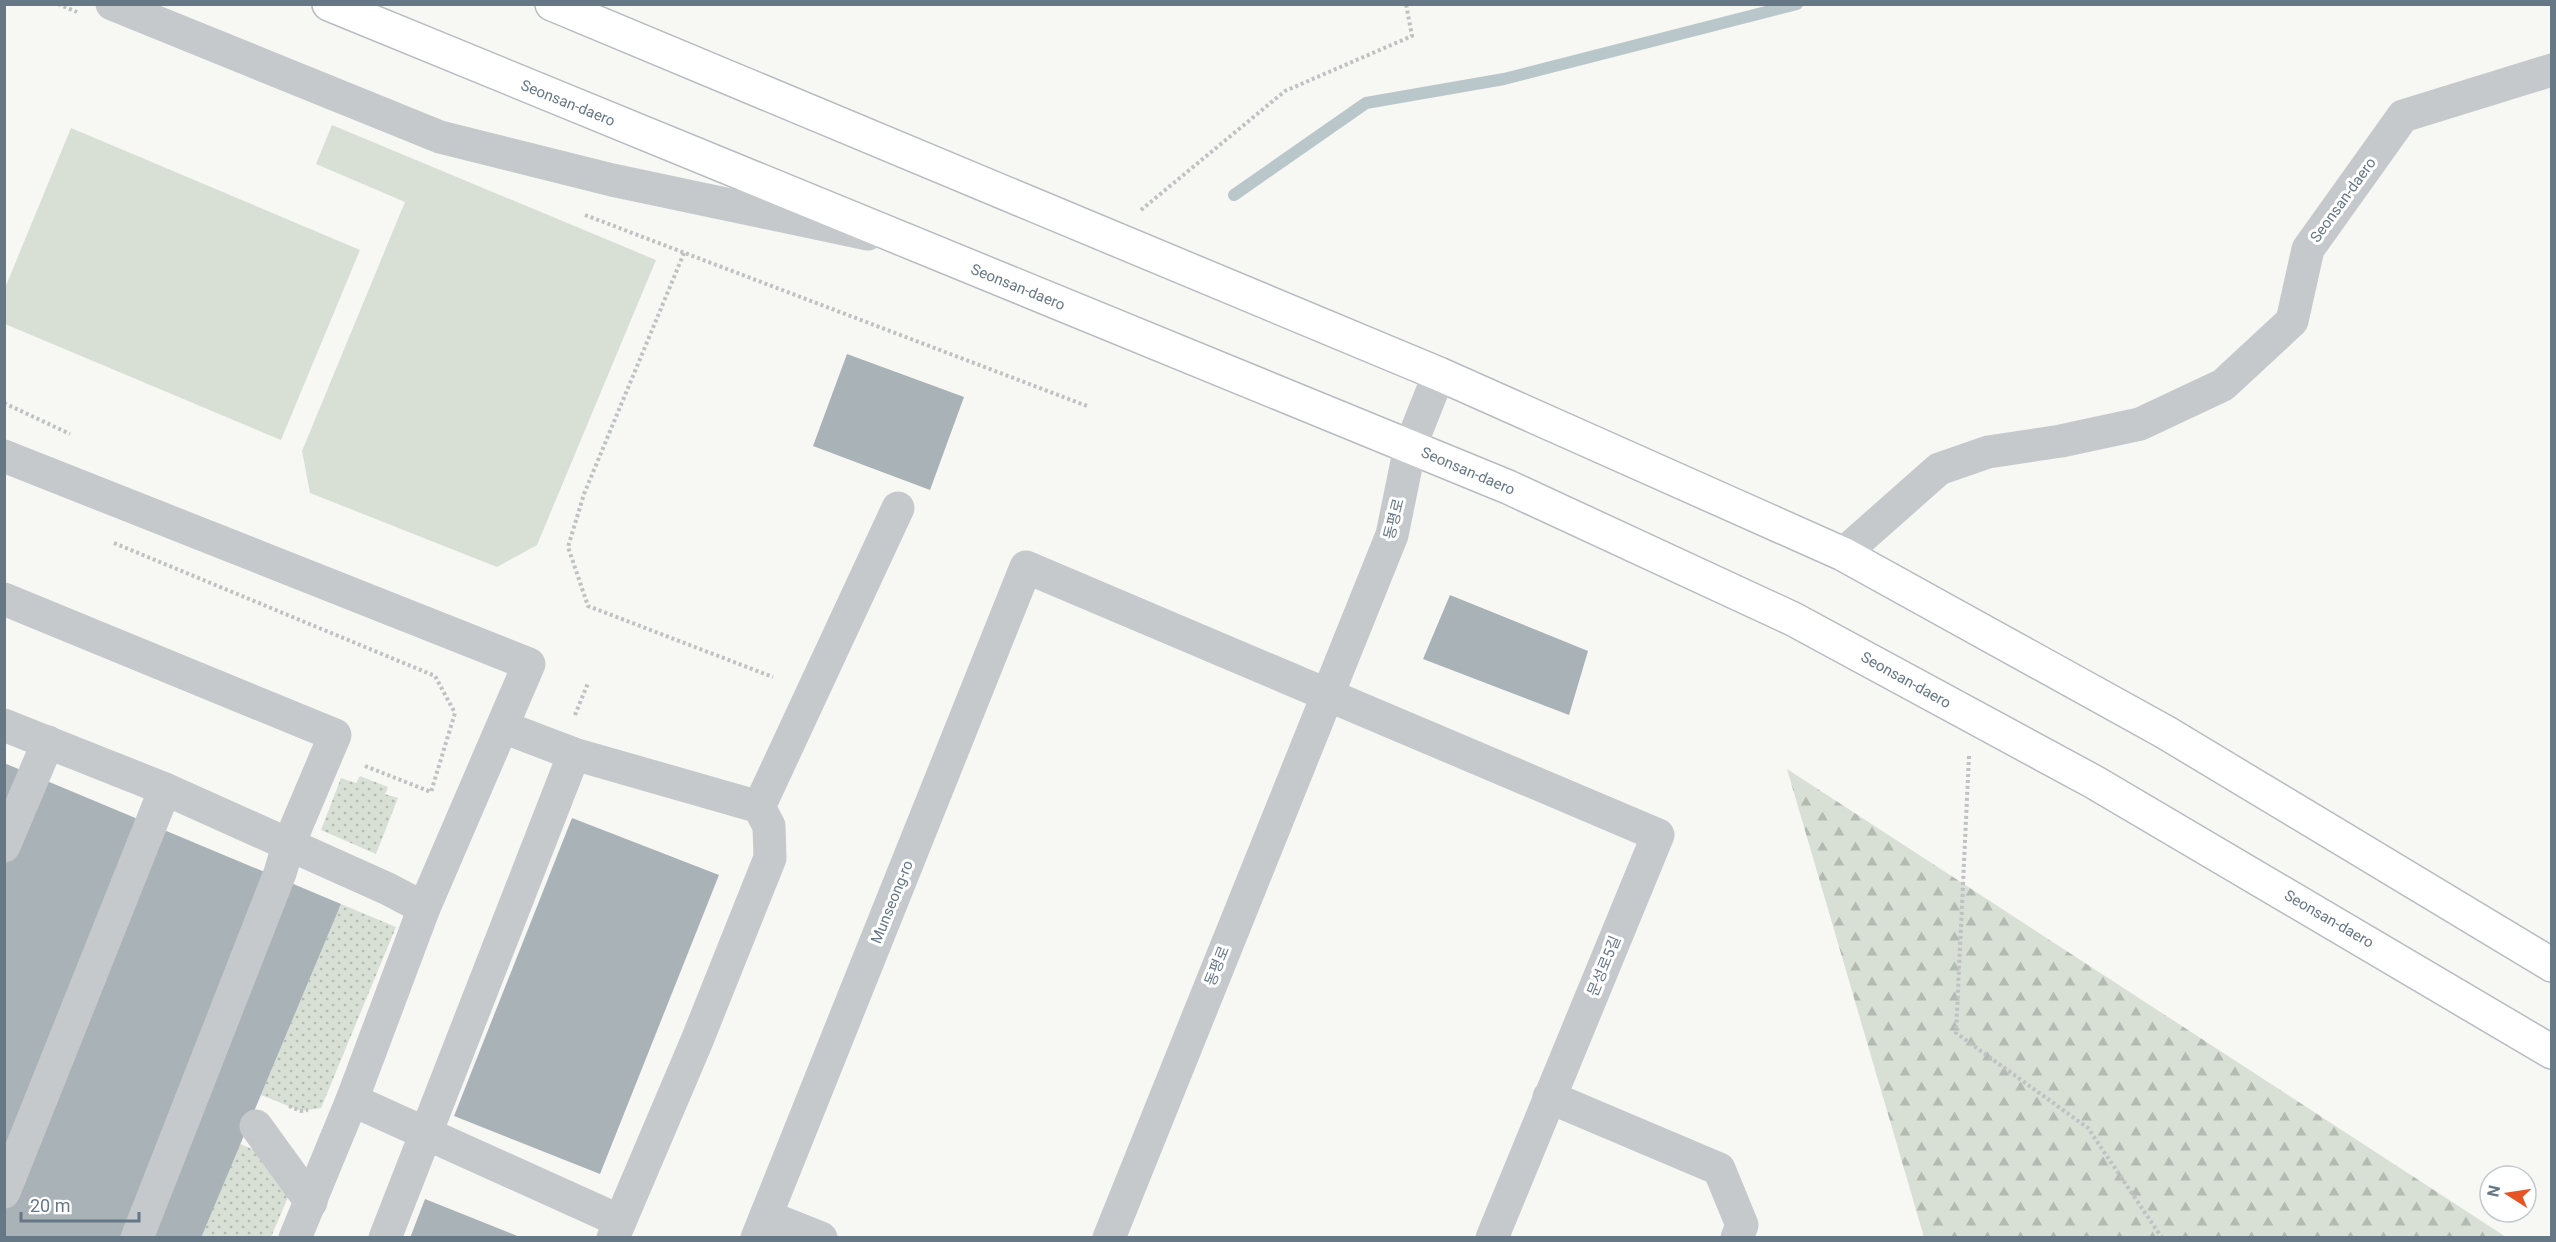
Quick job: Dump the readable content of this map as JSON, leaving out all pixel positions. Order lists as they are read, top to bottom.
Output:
{
  "streets": {
    "main road": ["Seonsan-daero"],
    "street": ["동평로", "Munseong-ro", "문성로5길"]
  },
  "crossings": [
    ["Seonsan-daero", "동평로"],
    ["동평로", "Munseong-ro"],
    ["동평로", "문성로5길"],
    ["Munseong-ro", "문성로5길"]
  ],
  "scale_bar": "20 m",
  "north": "left"
}
